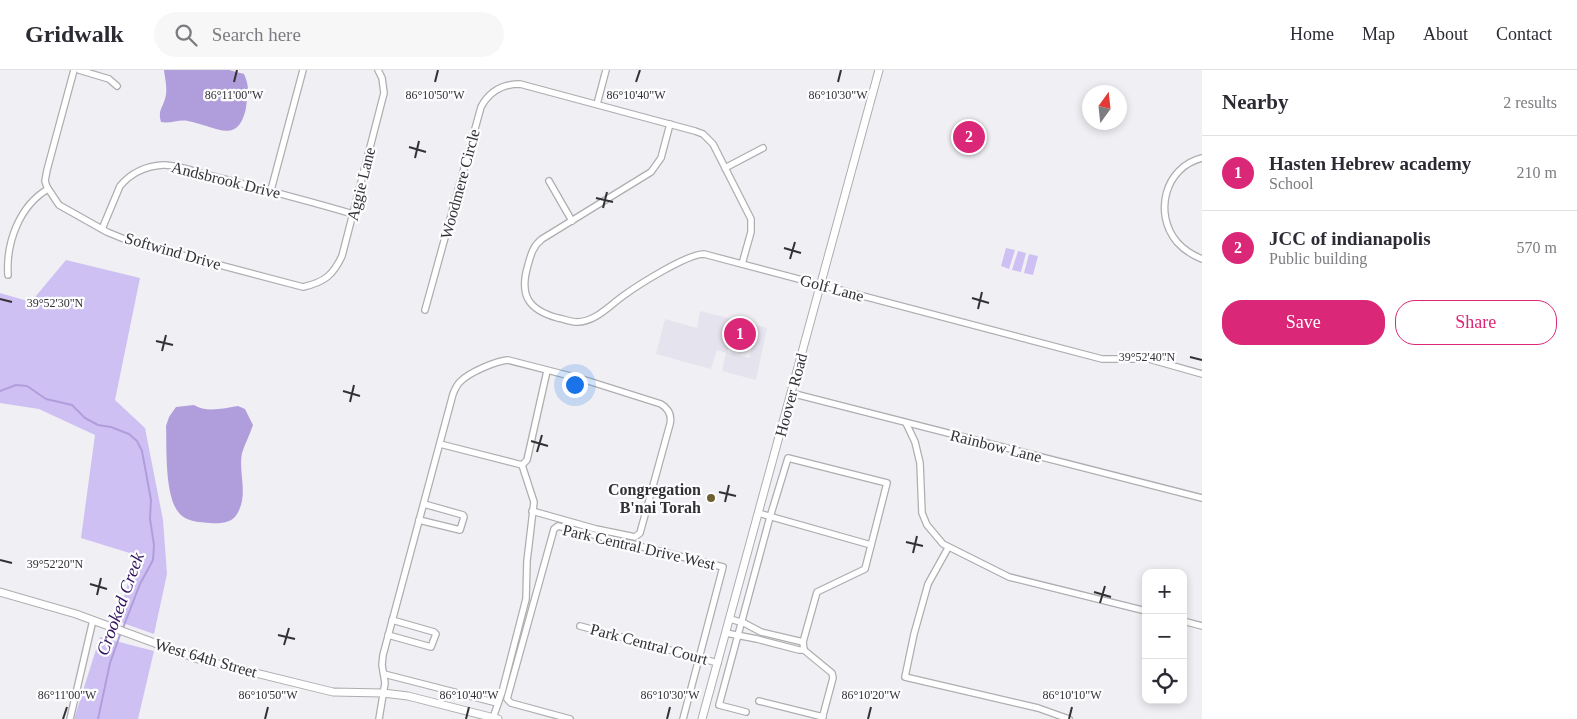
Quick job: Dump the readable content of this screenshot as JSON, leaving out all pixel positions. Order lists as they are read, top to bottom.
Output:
{
  "streets": {
    "street": [
      "Andsbrook Drive",
      "Aggie Lane",
      "Woodmere Circle",
      "Softwind Drive",
      "Golf Lane",
      "Hoover Road",
      "Rainbow Lane",
      "Park Central Drive West",
      "Park Central Court",
      "West 64th Street"
    ]
  },
  "crossings": [
    ["Andsbrook Drive", "Aggie Lane"],
    ["Andsbrook Drive", "Softwind Drive"],
    ["Aggie Lane", "Softwind Drive"],
    ["Golf Lane", "Hoover Road"],
    ["Hoover Road", "Rainbow Lane"],
    ["Hoover Road", "Park Central Court"],
    ["Park Central Drive West", "Park Central Court"]
  ],
  "water": ["Crooked Creek"],
  "places": ["Congregation B'nai Torah"],
  "north": "top",
  "page": {
    "header": "Gridwalk",
    "search": "Search here",
    "nav": [
      "Home",
      "Map",
      "About",
      "Contact"
    ],
    "heading": ["Nearby", "2 results"],
    "pins": ["2", "1"],
    "list": [
      {
        "mark": "1",
        "name": "Hasten Hebrew academy",
        "note": "School",
        "value": "210 m"
      },
      {
        "mark": "2",
        "name": "JCC of indianapolis",
        "note": "Public building",
        "value": "570 m"
      }
    ],
    "buttons": ["Save", "Share"],
    "map_buttons": ["+", "−"]
  },
  "coordinates": [
    "86°11'00\"W",
    "86°10'50\"W",
    "86°10'40\"W",
    "86°10'30\"W",
    "39°52'30\"N",
    "39°52'40\"N",
    "39°52'20\"N",
    "86°10'20\"W",
    "86°10'10\"W"
  ]
}
